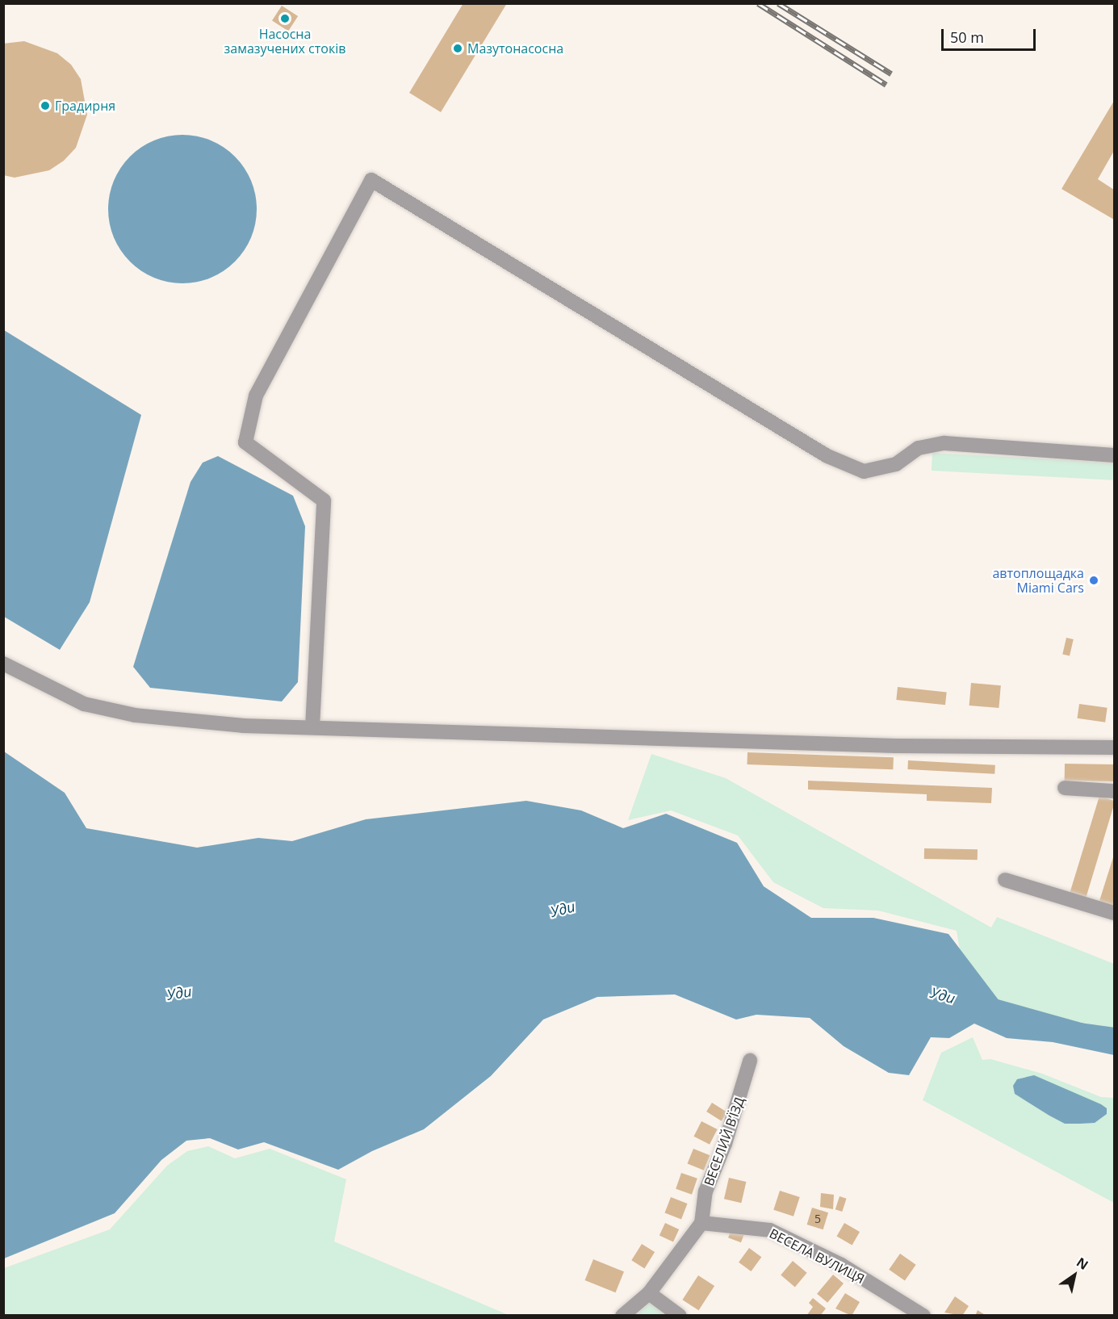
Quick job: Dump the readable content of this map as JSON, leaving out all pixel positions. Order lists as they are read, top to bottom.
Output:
{
  "streets": {
    "street": ["ВЕСЕЛИЙ В’ЇЗД", "ВЕСЕЛА ВУЛИЦЯ"]
  },
  "crossings": [
    ["ВЕСЕЛИЙ В’ЇЗД", "ВЕСЕЛА ВУЛИЦЯ"]
  ],
  "water": ["Уди"],
  "places": [
    "Насосна замазучених стоків",
    "Мазутонасосна",
    "Градирня",
    "автоплощадка Miami Cars"
  ],
  "house_numbers": ["5"],
  "scale_bar": "50 m",
  "north": "top right"
}
